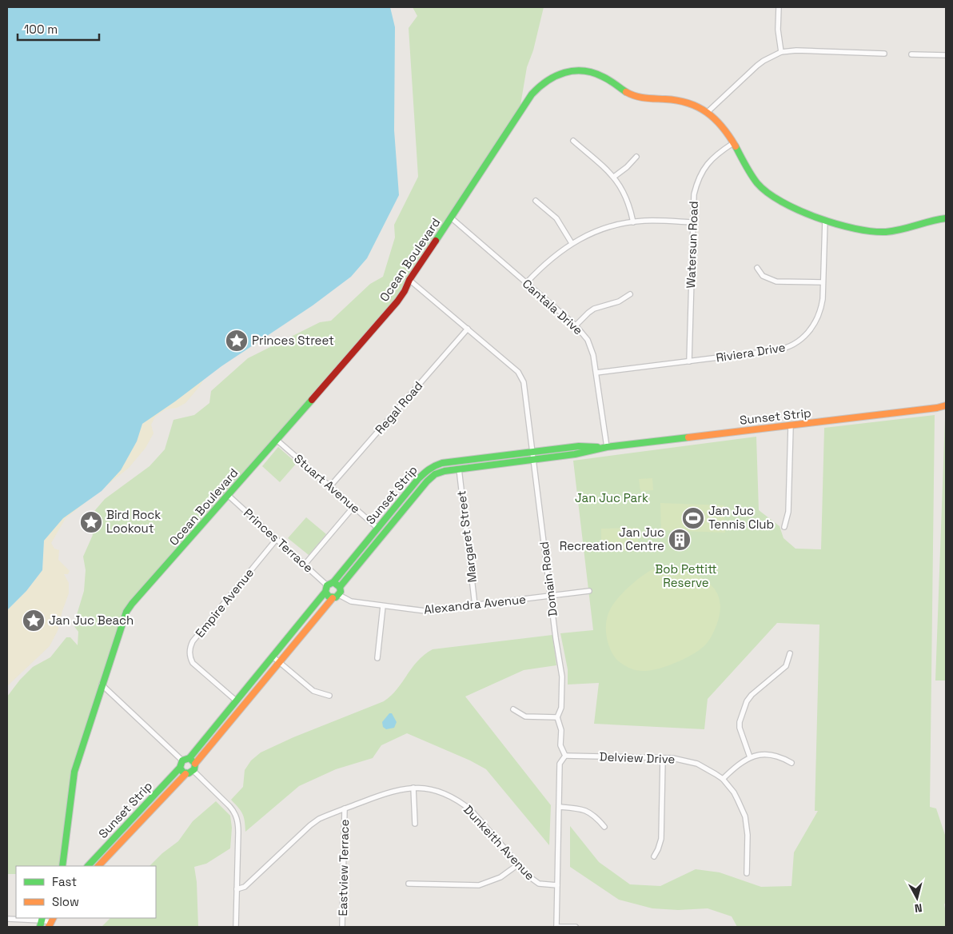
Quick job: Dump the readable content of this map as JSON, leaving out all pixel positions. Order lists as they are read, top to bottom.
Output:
{
  "streets": {
    "street": [
      "Watersun Road",
      "Ocean Boulevard",
      "Cantala Drive",
      "Riviera Drive",
      "Regal Road",
      "Sunset Strip",
      "Stuart Avenue",
      "Margaret Street",
      "Princes Terrace",
      "Domain Road",
      "Empire Avenue",
      "Alexandra Avenue",
      "Delview Drive",
      "Dunkeith Avenue",
      "Eastview Terrace"
    ]
  },
  "crossings": [
    ["Watersun Road", "Ocean Boulevard"],
    ["Watersun Road", "Riviera Drive"],
    ["Ocean Boulevard", "Cantala Drive"],
    ["Ocean Boulevard", "Riviera Drive"],
    ["Ocean Boulevard", "Stuart Avenue"],
    ["Ocean Boulevard", "Princes Terrace"],
    ["Ocean Boulevard", "Domain Road"],
    ["Cantala Drive", "Riviera Drive"],
    ["Cantala Drive", "Sunset Strip"],
    ["Regal Road", "Stuart Avenue"],
    ["Regal Road", "Domain Road"],
    ["Sunset Strip", "Stuart Avenue"],
    ["Sunset Strip", "Margaret Street"],
    ["Sunset Strip", "Princes Terrace"],
    ["Sunset Strip", "Domain Road"],
    ["Sunset Strip", "Empire Avenue"],
    ["Sunset Strip", "Alexandra Avenue"],
    ["Margaret Street", "Alexandra Avenue"],
    ["Princes Terrace", "Empire Avenue"],
    ["Princes Terrace", "Alexandra Avenue"],
    ["Domain Road", "Alexandra Avenue"],
    ["Domain Road", "Delview Drive"],
    ["Dunkeith Avenue", "Eastview Terrace"]
  ],
  "parks": ["Jan Juc Park", "Bob Pettitt Reserve"],
  "places": {
    "place": ["Princes Street", "Bird Rock Lookout", "Jan Juc Beach"],
    "sports": ["Jan Juc Tennis Club"],
    "building": ["Jan Juc Recreation Centre"]
  },
  "legend": ["Fast", "Slow"],
  "scale_bar": "100 m",
  "north": "bottom"
}
